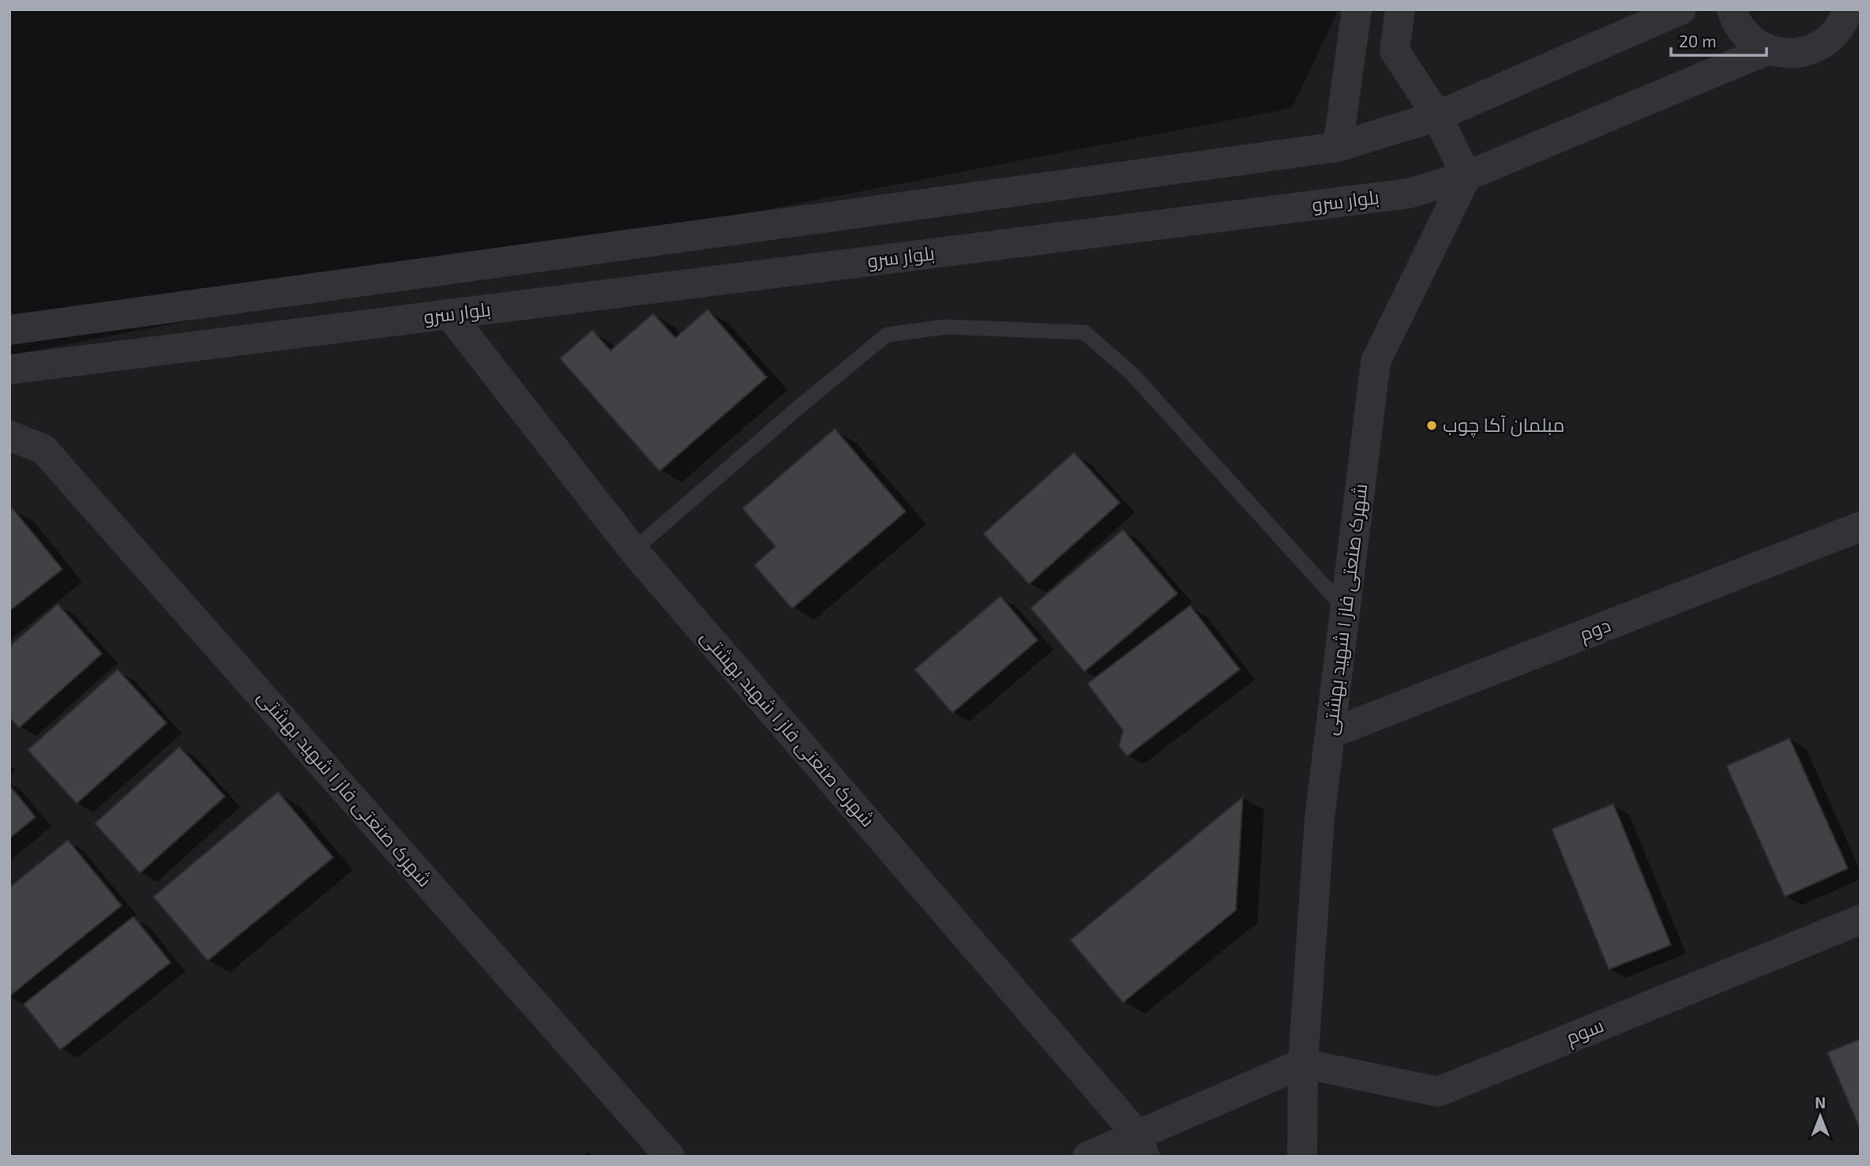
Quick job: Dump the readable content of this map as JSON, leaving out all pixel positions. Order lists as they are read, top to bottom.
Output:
{
  "streets": {
    "street": [
      "بلوار سرو",
      "شهرک صنعتی فاز ۱ شهید بهشتی",
      "دوم",
      "سوم"
    ]
  },
  "crossings": [
    ["بلوار سرو", "شهرک صنعتی فاز ۱ شهید بهشتی"],
    ["شهرک صنعتی فاز ۱ شهید بهشتی", "دوم"],
    ["شهرک صنعتی فاز ۱ شهید بهشتی", "سوم"]
  ],
  "places": ["مبلمان آکا چوب"],
  "scale_bar": "20 m",
  "north": "top"
}
